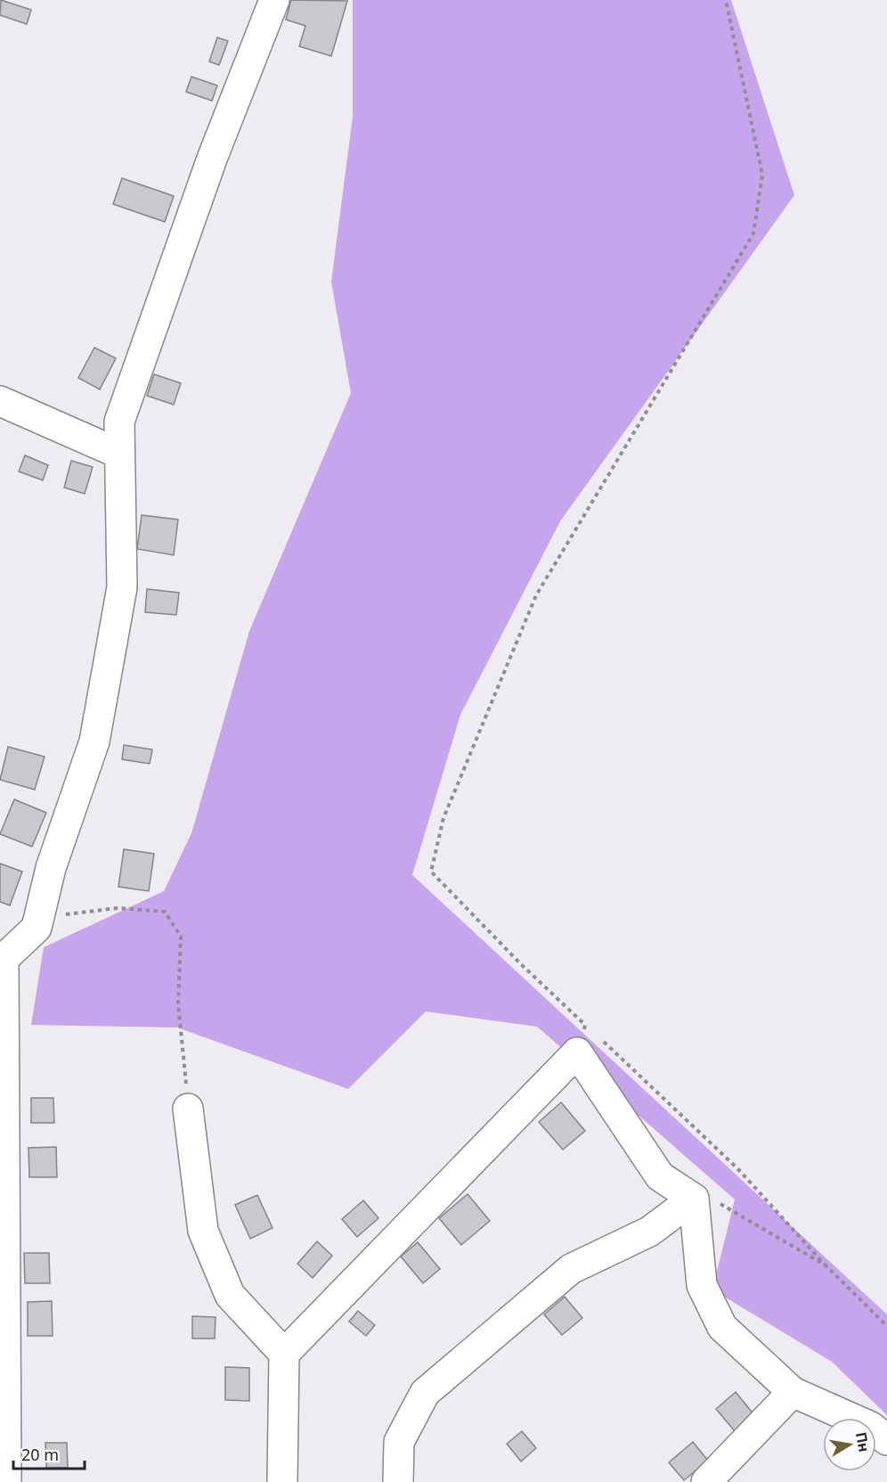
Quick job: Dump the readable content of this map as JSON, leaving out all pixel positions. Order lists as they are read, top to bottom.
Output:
{
  "scale_bar": "20 m",
  "north": "right"
}
